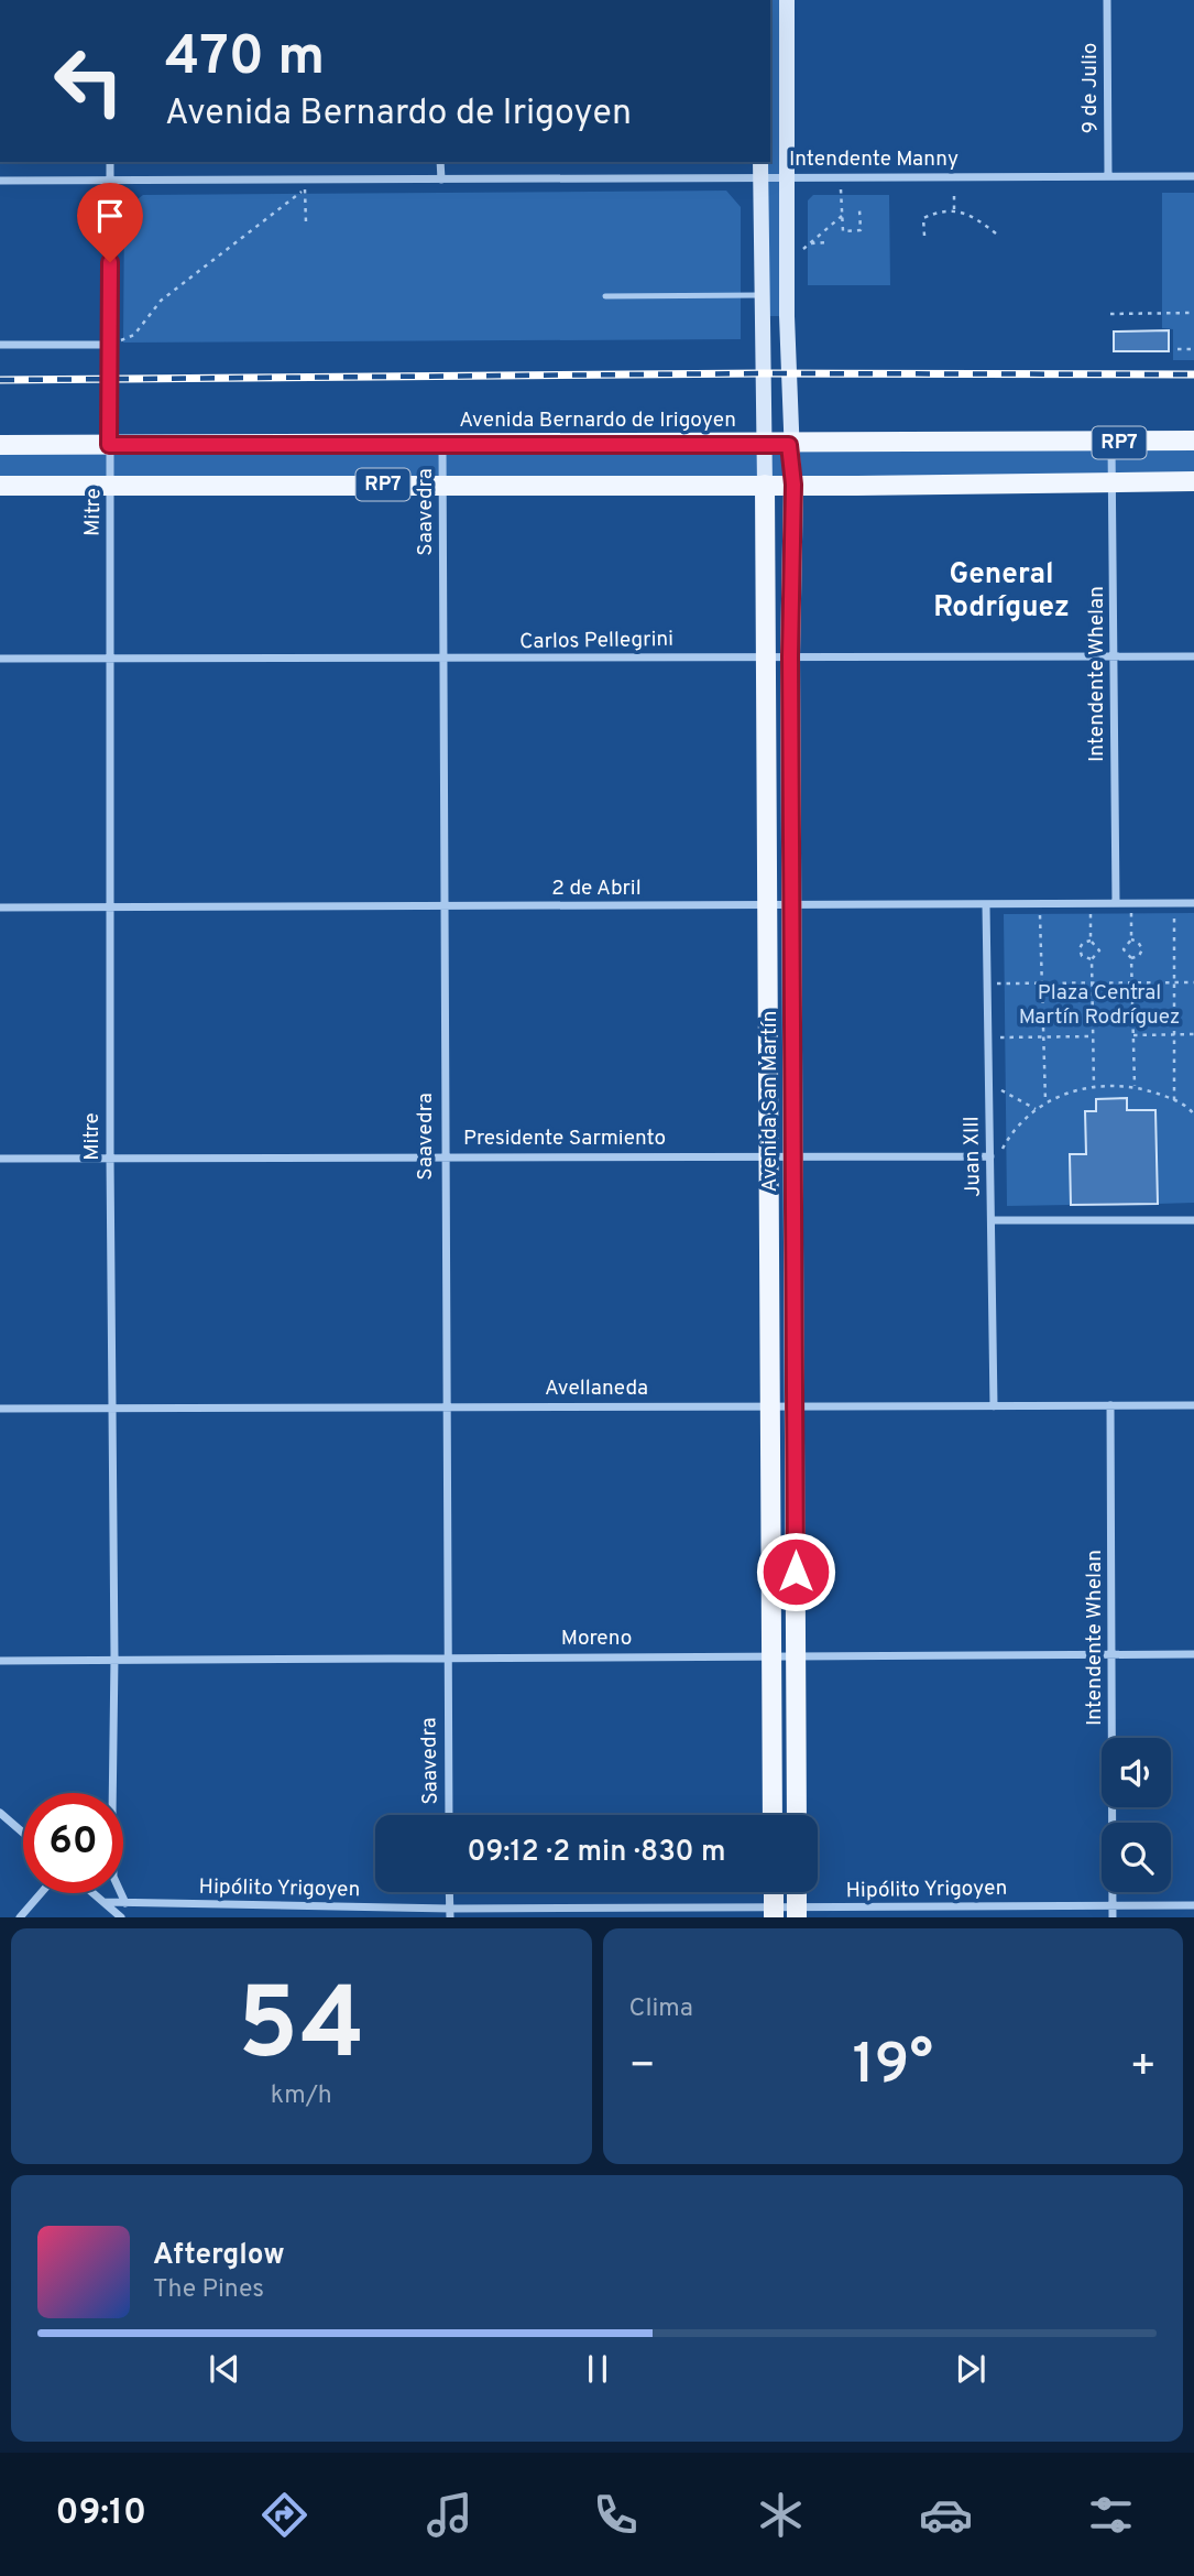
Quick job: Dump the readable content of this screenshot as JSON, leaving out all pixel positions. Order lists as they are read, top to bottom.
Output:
{
  "streets": {
    "main road": ["Avenida Bernardo de Irigoyen", "RP7", "Avenida San Martín"],
    "street": [
      "9 de Julio",
      "Intendente Manny",
      "Mitre",
      "Saavedra",
      "Carlos Pellegrini",
      "Intendente Whelan",
      "2 de Abril",
      "Presidente Sarmiento",
      "Juan XIII",
      "Avellaneda",
      "Moreno",
      "Hipólito Yrigoyen"
    ]
  },
  "crossings": [
    ["9 de Julio", "Intendente Manny"],
    ["Intendente Manny", "Mitre"],
    ["Intendente Manny", "Avenida San Martín"],
    ["Avenida Bernardo de Irigoyen", "Mitre"],
    ["Avenida Bernardo de Irigoyen", "Saavedra"],
    ["Avenida Bernardo de Irigoyen", "Intendente Whelan"],
    ["Avenida Bernardo de Irigoyen", "Avenida San Martín"],
    ["RP7", "Mitre"],
    ["RP7", "Saavedra"],
    ["RP7", "Intendente Whelan"],
    ["RP7", "Avenida San Martín"],
    ["Mitre", "Carlos Pellegrini"],
    ["Mitre", "2 de Abril"],
    ["Mitre", "Presidente Sarmiento"],
    ["Mitre", "Avellaneda"],
    ["Mitre", "Moreno"],
    ["Mitre", "Hipólito Yrigoyen"],
    ["Saavedra", "Carlos Pellegrini"],
    ["Saavedra", "2 de Abril"],
    ["Saavedra", "Presidente Sarmiento"],
    ["Saavedra", "Avellaneda"],
    ["Saavedra", "Moreno"],
    ["Carlos Pellegrini", "Intendente Whelan"],
    ["Carlos Pellegrini", "Avenida San Martín"],
    ["Intendente Whelan", "2 de Abril"],
    ["Intendente Whelan", "Avellaneda"],
    ["Intendente Whelan", "Moreno"],
    ["Intendente Whelan", "Hipólito Yrigoyen"],
    ["2 de Abril", "Avenida San Martín"],
    ["2 de Abril", "Juan XIII"],
    ["Avenida San Martín", "Presidente Sarmiento"],
    ["Avenida San Martín", "Avellaneda"],
    ["Avenida San Martín", "Moreno"],
    ["Presidente Sarmiento", "Juan XIII"],
    ["Juan XIII", "Avellaneda"]
  ],
  "districts": ["General Rodríguez"],
  "parks": ["Plaza Central Martín Rodríguez"],
  "page": {
    "turn": ["470 m", "Avenida Bernardo de Irigoyen"],
    "limit": "60",
    "trip": "09:12 · 2 min · 830 m",
    "tile": [
      ["54", "km/h"],
      "Clima"
    ],
    "heat": ["−", "19°", "+"],
    "song": ["Afterglow", "The Pines"],
    "tabs": "09:10"
  }
}
